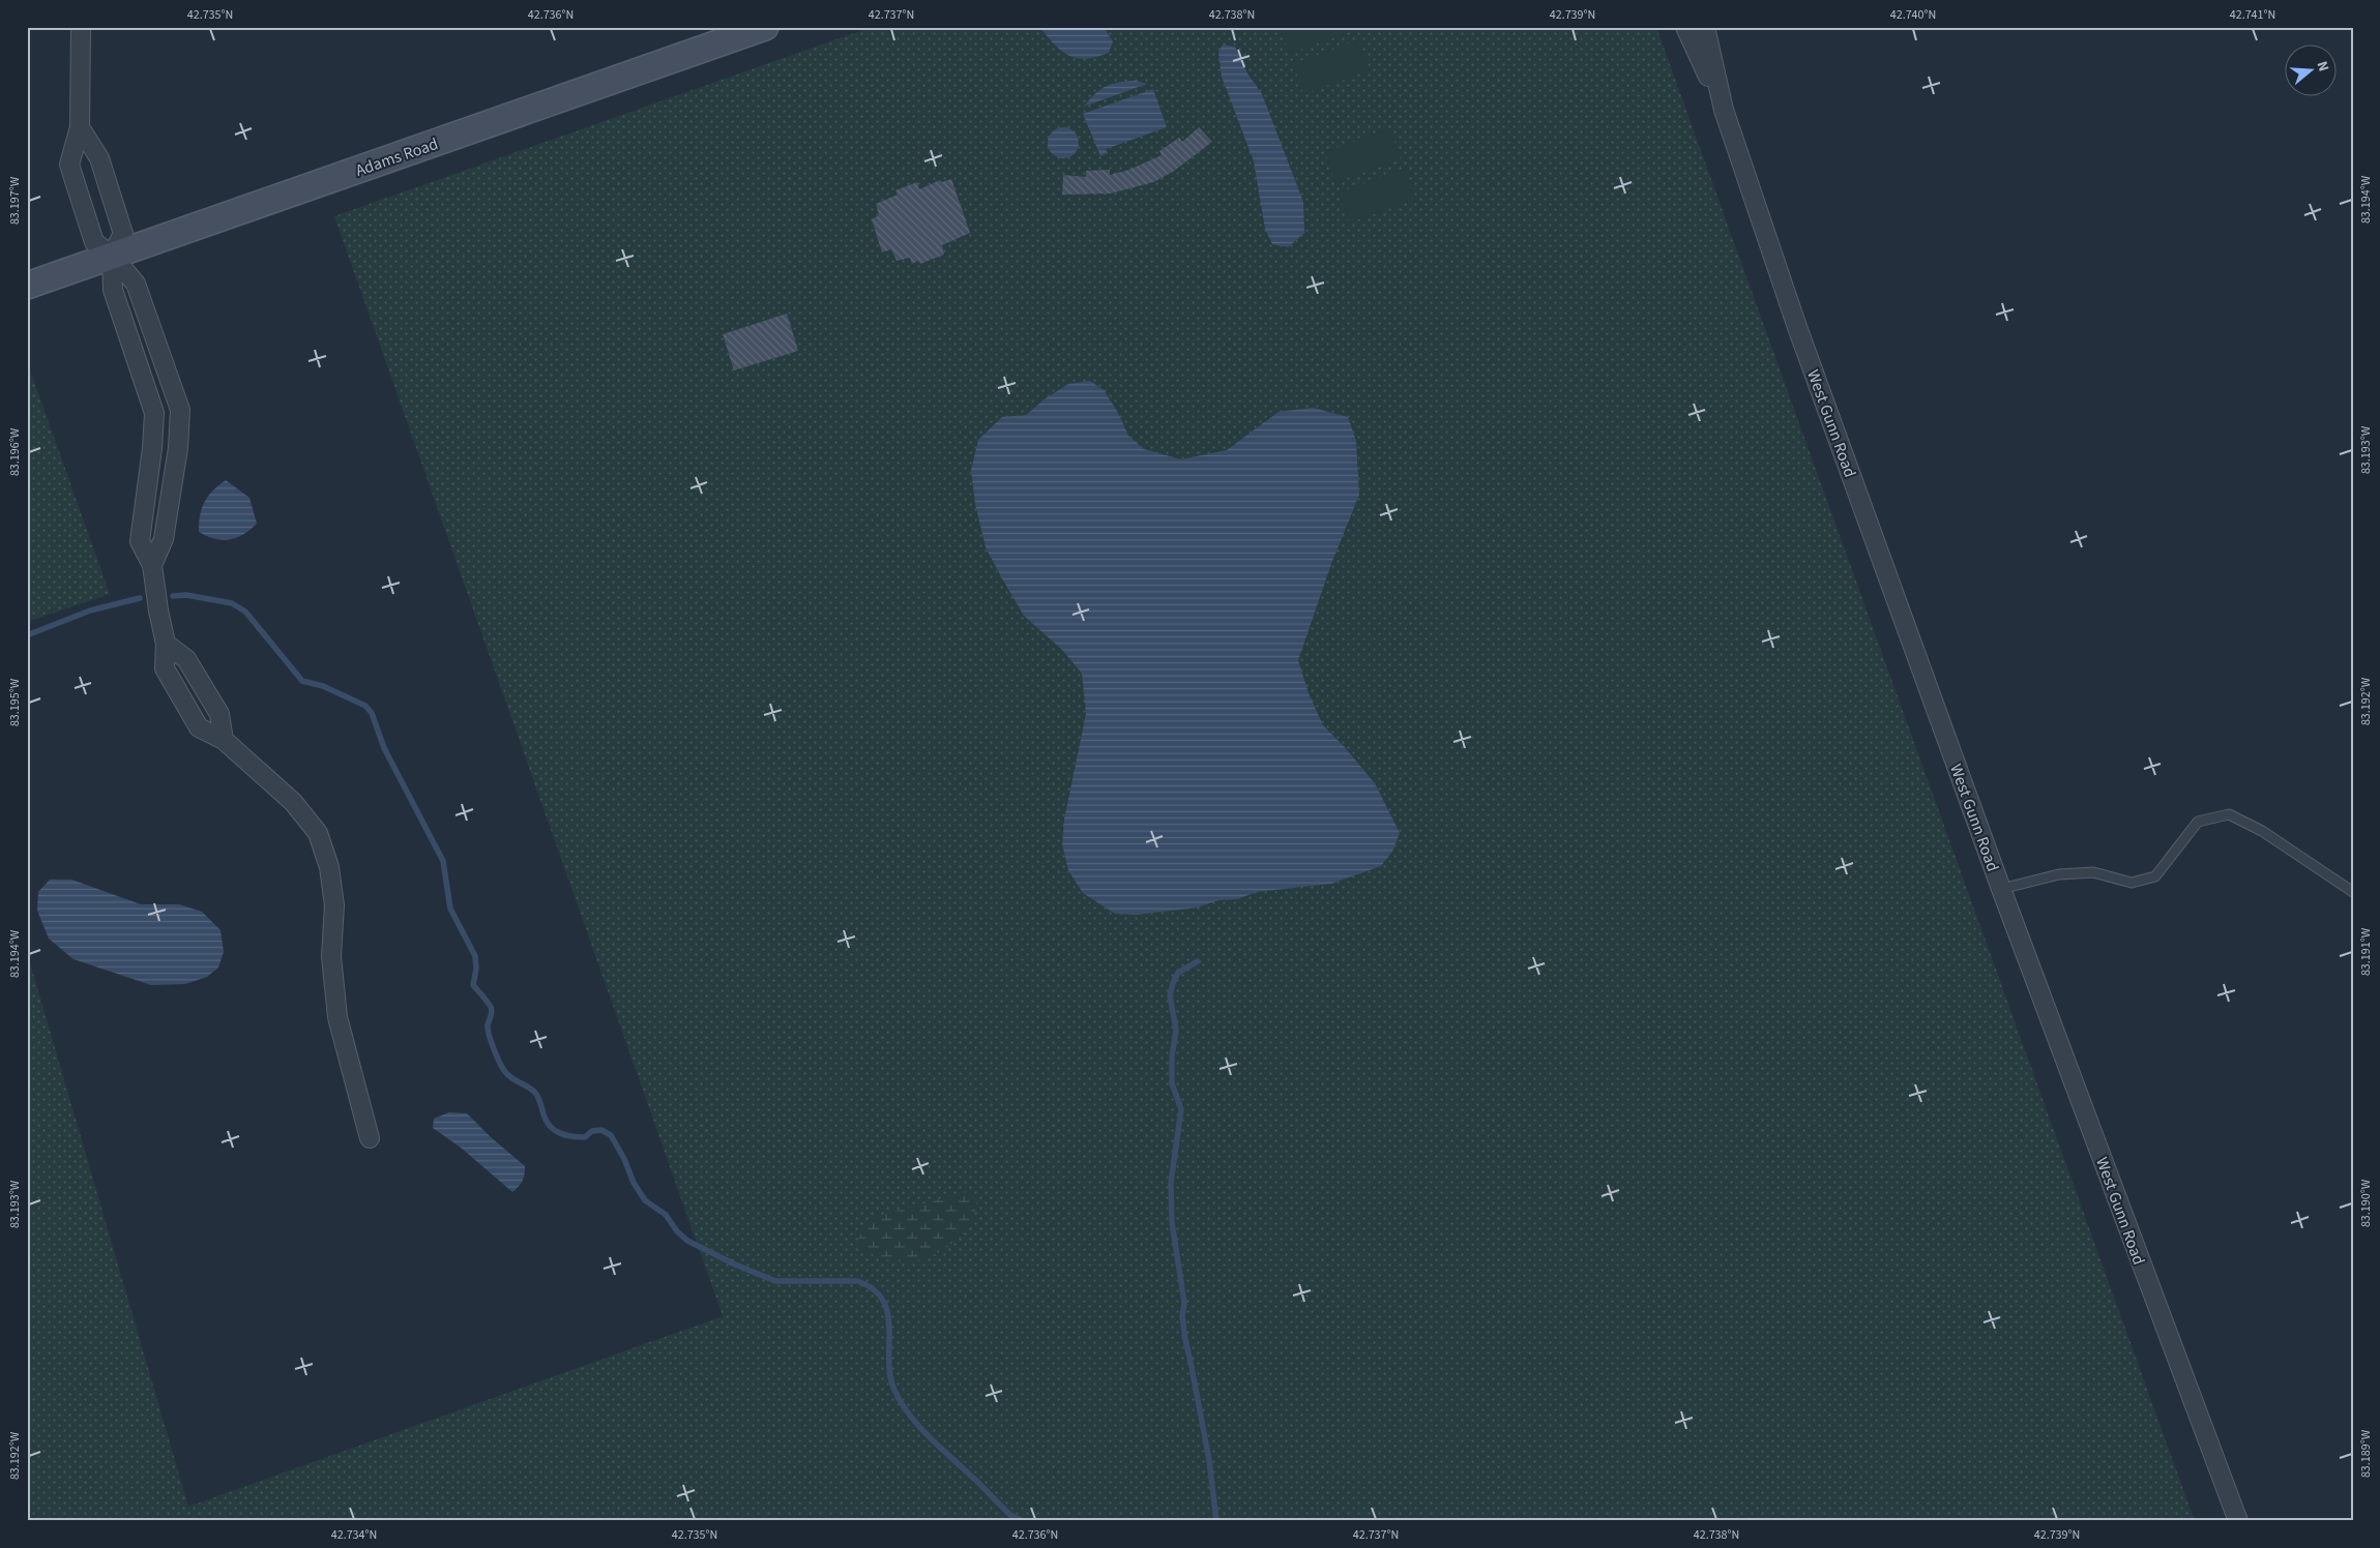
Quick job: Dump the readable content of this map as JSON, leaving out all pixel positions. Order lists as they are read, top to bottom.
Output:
{
  "streets": {
    "main road": ["Adams Road"],
    "street": ["West Gunn Road"]
  },
  "north": "right",
  "coordinates": [
    "42.735°N",
    "42.736°N",
    "42.737°N",
    "42.738°N",
    "42.739°N",
    "42.740°N",
    "42.741°N",
    "83.194°W",
    "83.197°W",
    "83.193°W",
    "83.196°W",
    "83.192°W",
    "83.195°W",
    "83.191°W",
    "83.190°W",
    "83.189°W",
    "42.734°N"
  ]
}
